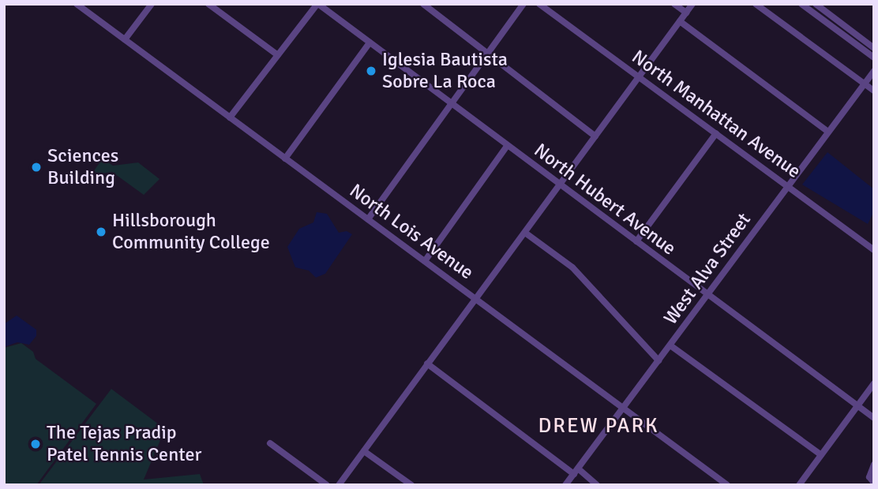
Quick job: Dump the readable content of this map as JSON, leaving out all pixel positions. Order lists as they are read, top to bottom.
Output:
{
  "streets": {
    "street": [
      "North Manhattan Avenue",
      "North Hubert Avenue",
      "North Lois Avenue",
      "West Alva Street"
    ]
  },
  "crossings": [
    ["North Manhattan Avenue", "West Alva Street"],
    ["North Hubert Avenue", "West Alva Street"],
    ["North Lois Avenue", "West Alva Street"]
  ],
  "districts": ["DREW PARK"],
  "places": [
    "Iglesia Bautista Sobre La Roca",
    "Sciences Building",
    "Hillsborough Community College",
    "The Tejas Pradip Patel Tennis Center"
  ]
}
